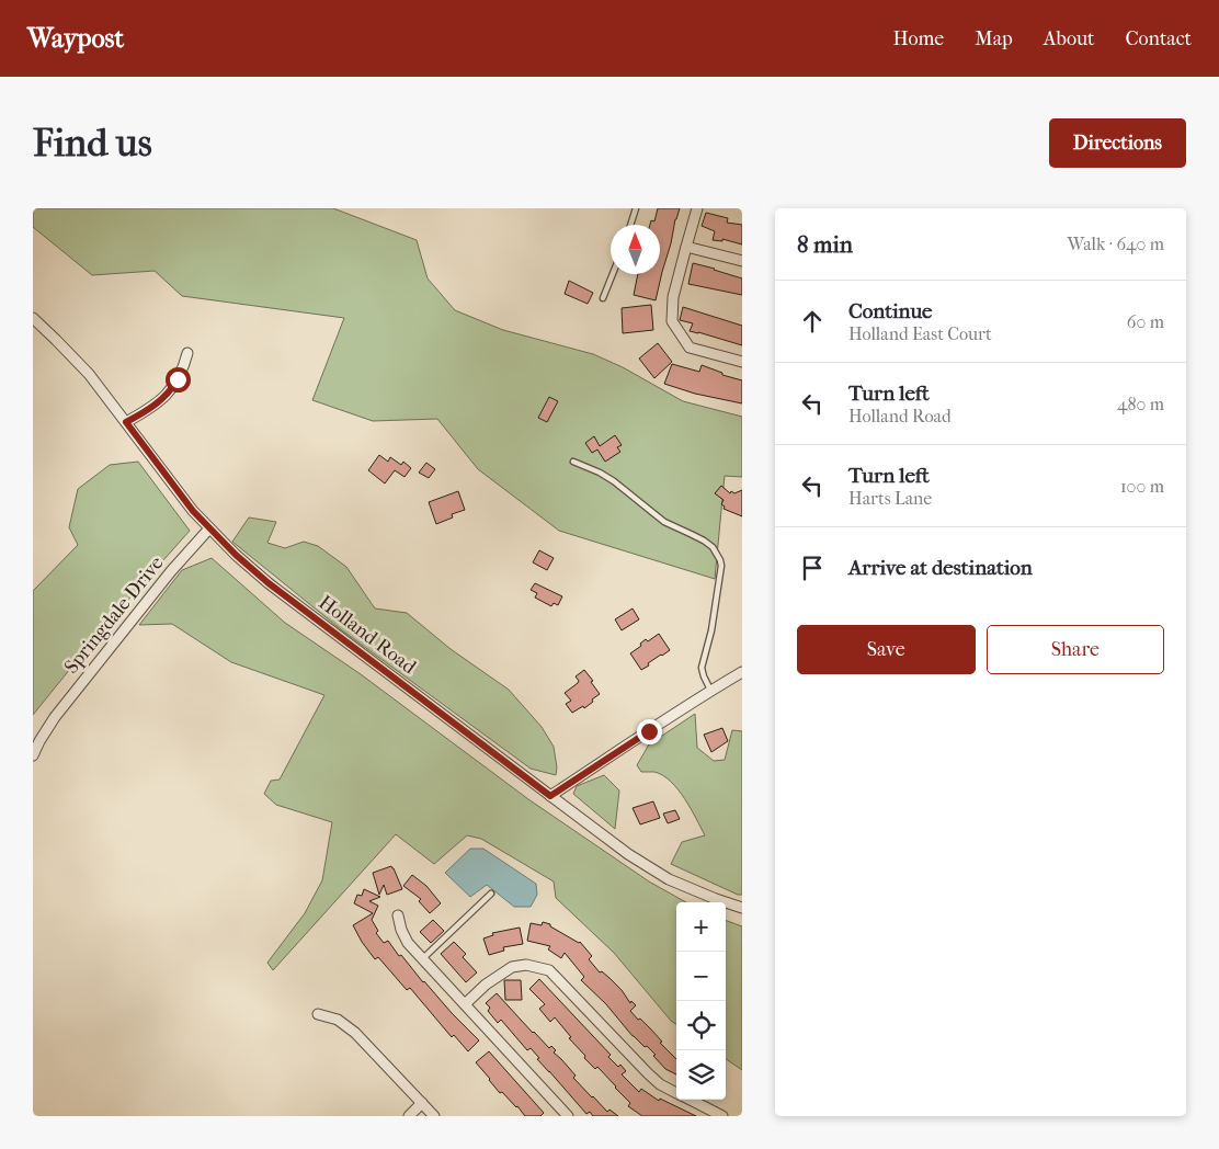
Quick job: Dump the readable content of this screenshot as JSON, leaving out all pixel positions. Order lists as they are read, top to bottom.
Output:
{
  "streets": {
    "street": ["Springdale Drive", "Holland Road"]
  },
  "crossings": [
    ["Springdale Drive", "Holland Road"]
  ],
  "north": "top",
  "page": {
    "header": "Waypost",
    "nav": [
      "Home",
      "Map",
      "About",
      "Contact"
    ],
    "buttons": [
      "Directions",
      ["Save", "Share"]
    ],
    "title": "Find us",
    "heading": ["8 min", "Walk · 640 m"],
    "list": [
      ["Continue", "Holland East Court", "60 m"],
      ["Turn left", "Holland Road", "480 m"],
      ["Turn left", "Harts Lane", "100 m"],
      "Arrive at destination"
    ],
    "map_buttons": ["+", "−"]
  }
}
